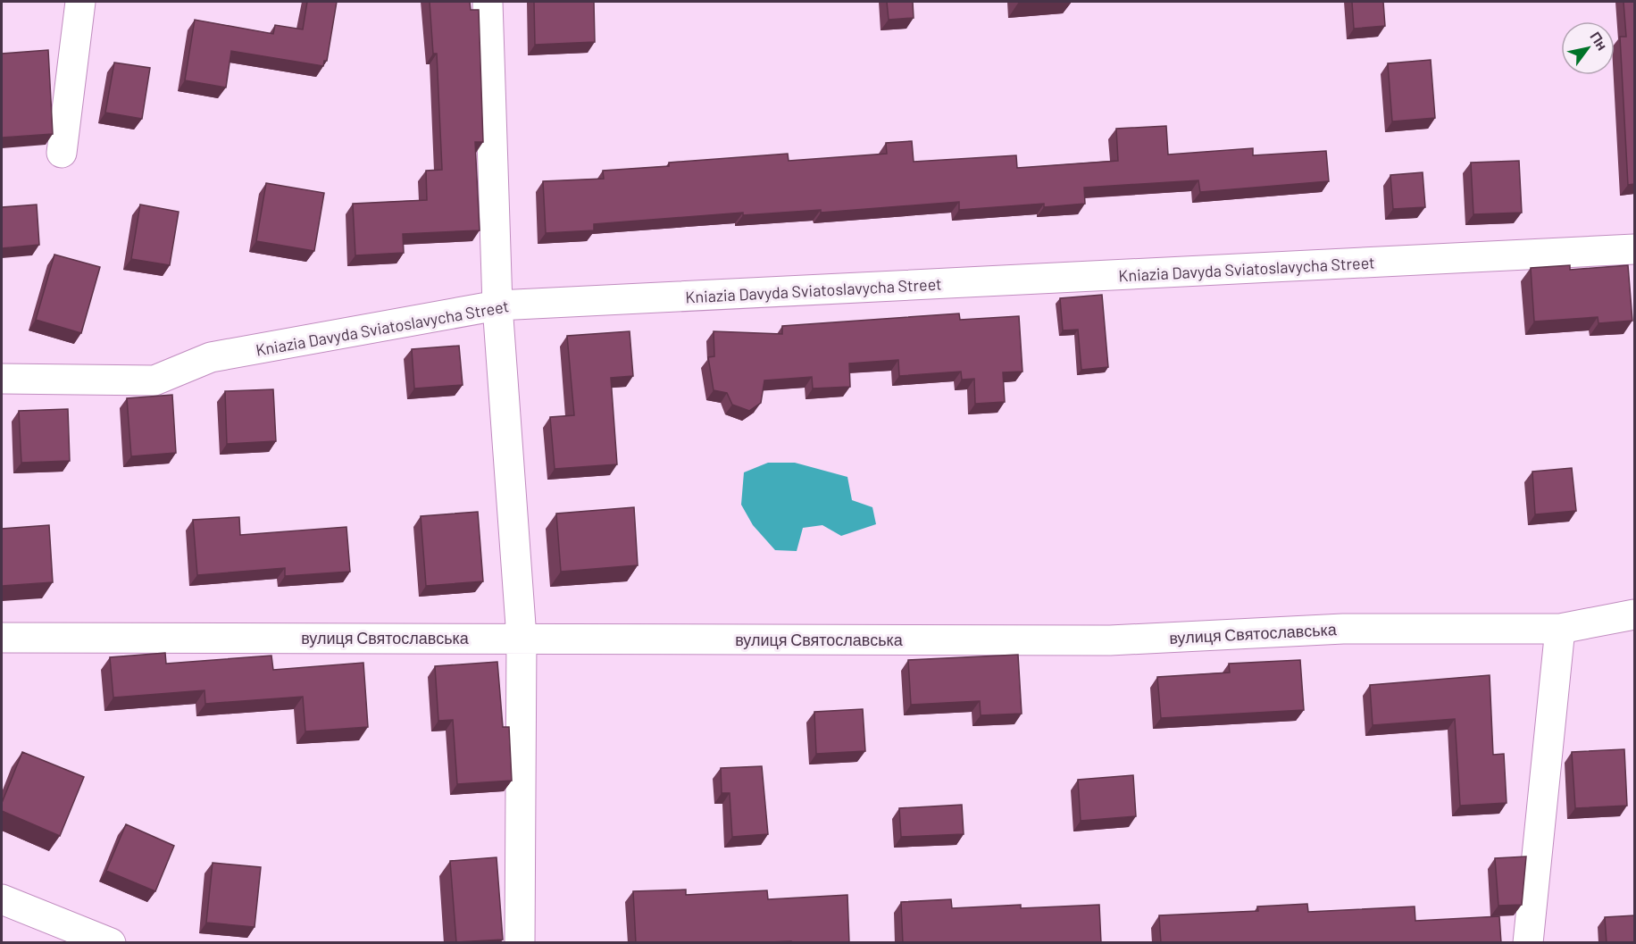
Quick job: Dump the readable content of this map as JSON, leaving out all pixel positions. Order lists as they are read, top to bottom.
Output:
{
  "streets": {
    "street": ["Kniazia Davyda Sviatoslavycha Street", "вулиця Святославська"]
  },
  "north": "top right"
}
